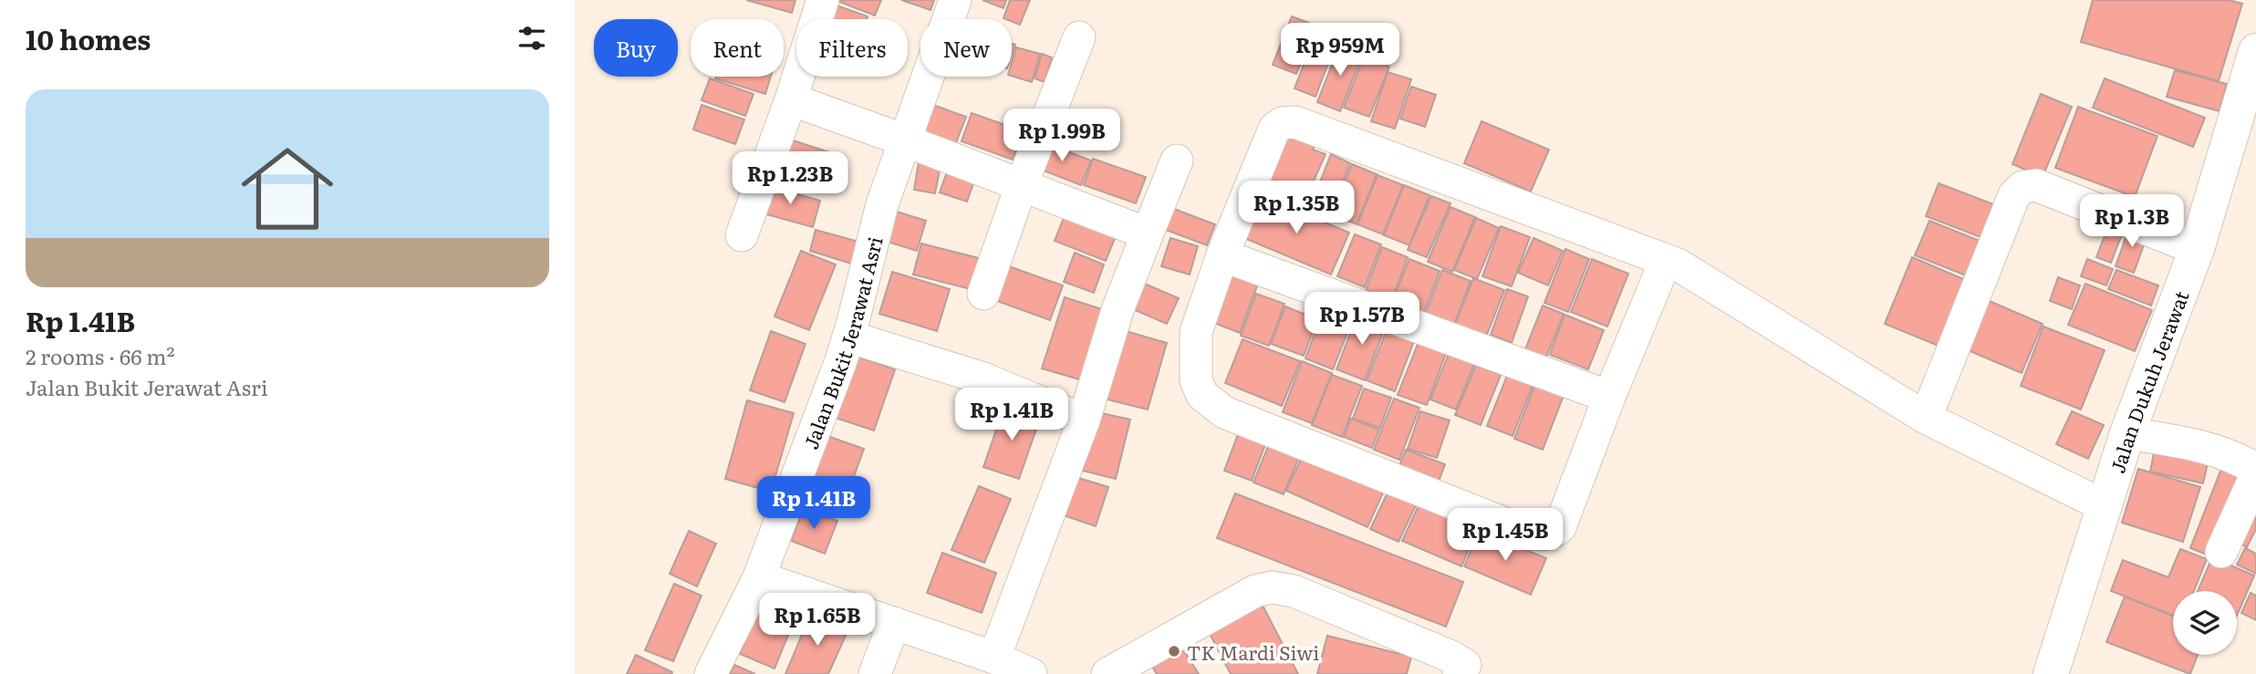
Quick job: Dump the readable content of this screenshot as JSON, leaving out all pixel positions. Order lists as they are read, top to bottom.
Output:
{
  "streets": {
    "street": ["Jalan Bukit Jerawat Asri", "Jalan Dukuh Jerawat"]
  },
  "places": ["TK Mardi Siwi"],
  "page": {
    "heading": "10 homes",
    "chip": [
      "Buy",
      "Rent",
      "Filters",
      "New"
    ],
    "price": [
      "Rp 959M",
      "Rp 1.99B",
      "Rp 1.23B",
      "Rp 1.35B",
      "Rp 1.3B",
      "Rp 1.57B",
      "Rp 1.41B",
      "Rp 1.41B",
      "Rp 1.45B",
      "Rp 1.65B"
    ],
    "list": [
      {
        "name": "Rp 1.41B",
        "note": "2 rooms · 66 m² · Jalan Bukit Jerawat Asri"
      }
    ]
  }
}
